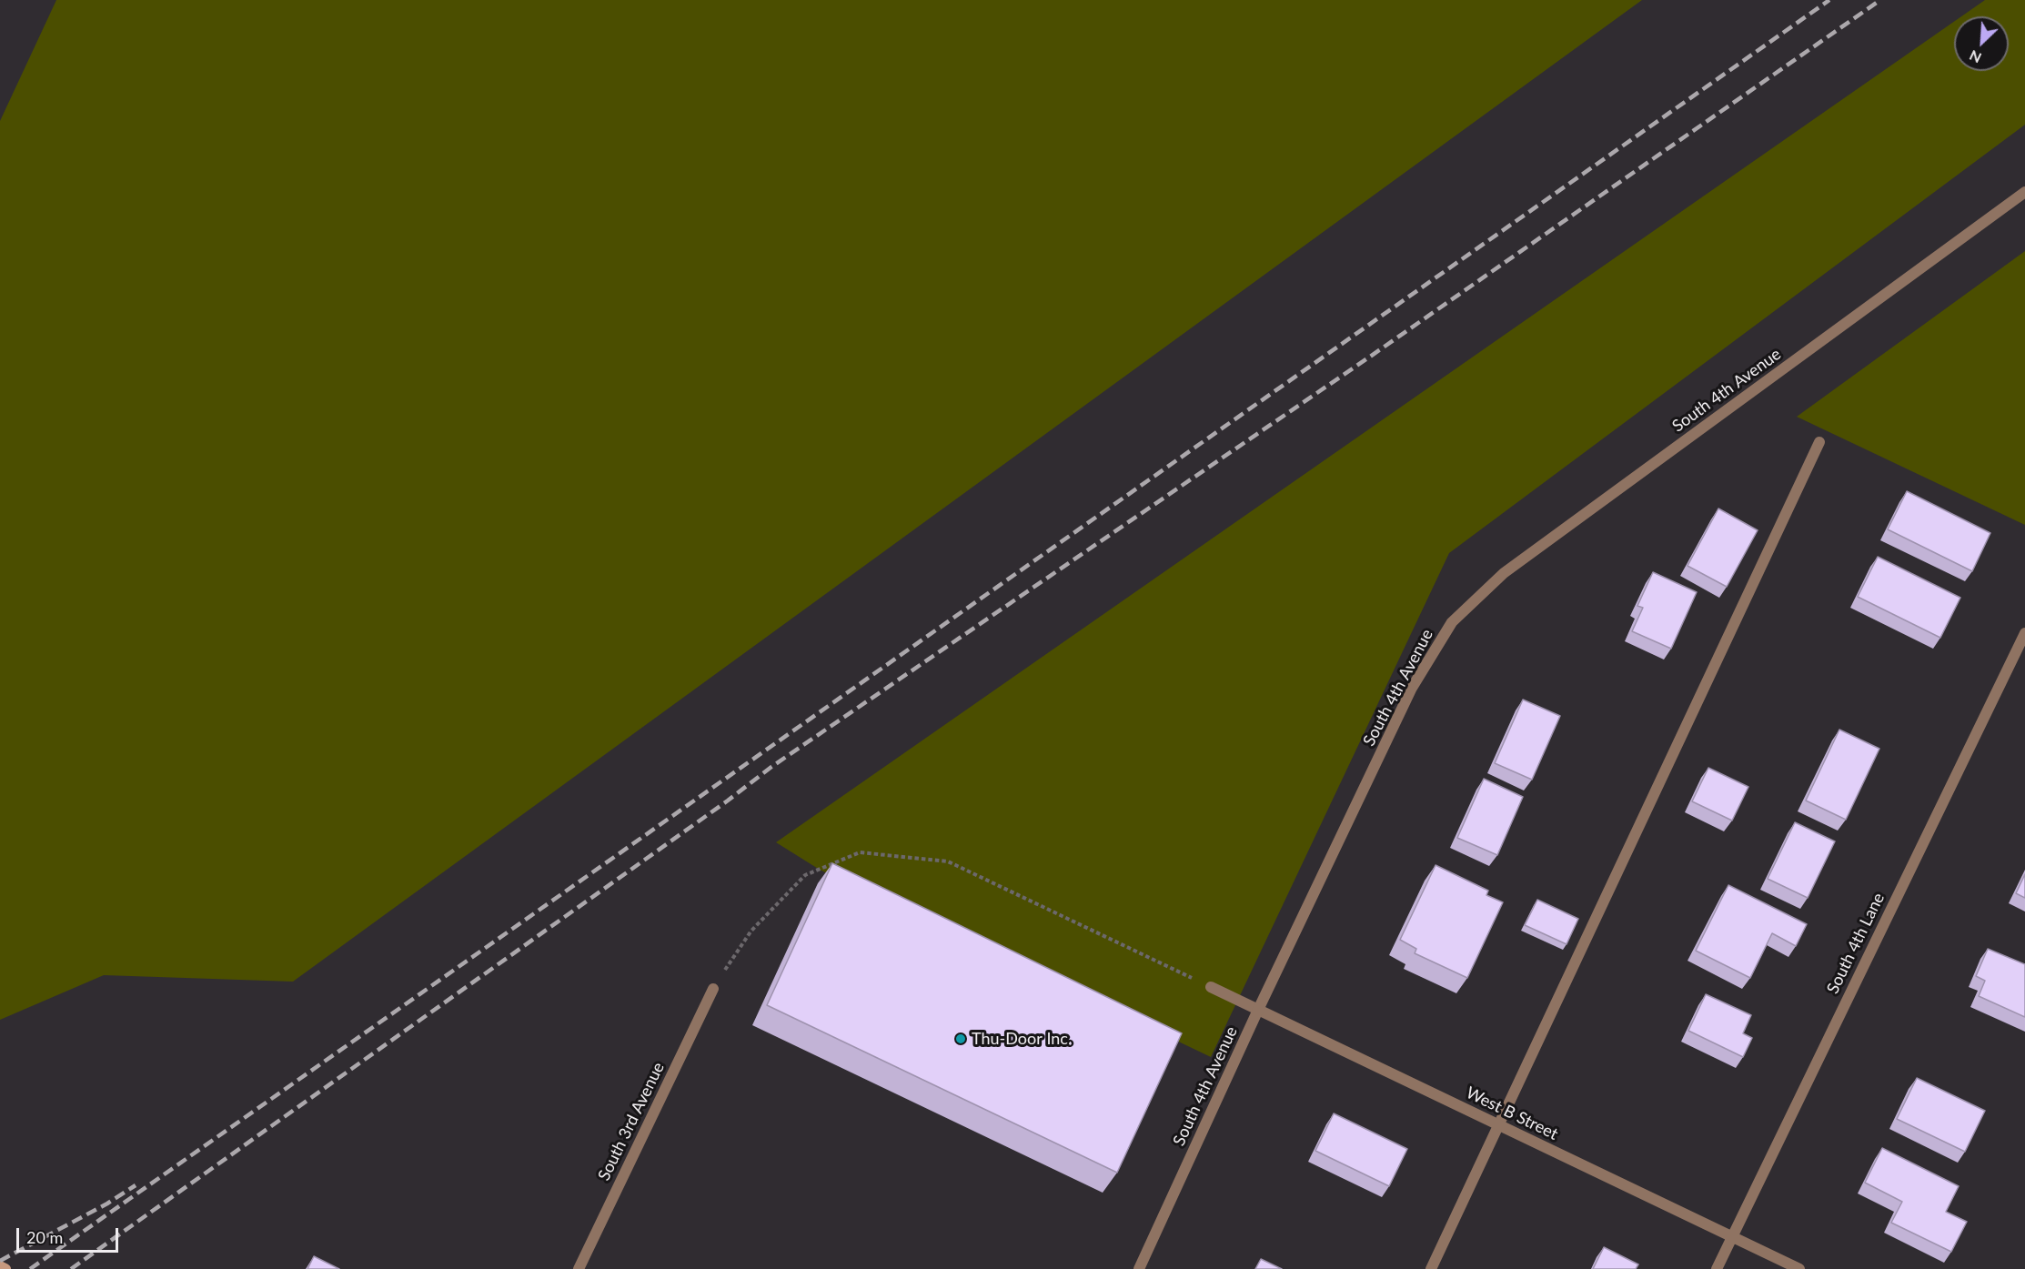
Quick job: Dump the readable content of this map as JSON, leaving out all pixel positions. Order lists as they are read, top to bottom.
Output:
{
  "streets": {
    "street": [
      "South 4th Avenue",
      "South 4th Lane",
      "West B Street",
      "South 3rd Avenue"
    ]
  },
  "crossings": [
    ["South 4th Avenue", "West B Street"],
    ["South 4th Lane", "West B Street"]
  ],
  "places": ["Thu-Door Inc."],
  "scale_bar": "20 m",
  "north": "bottom left"
}
